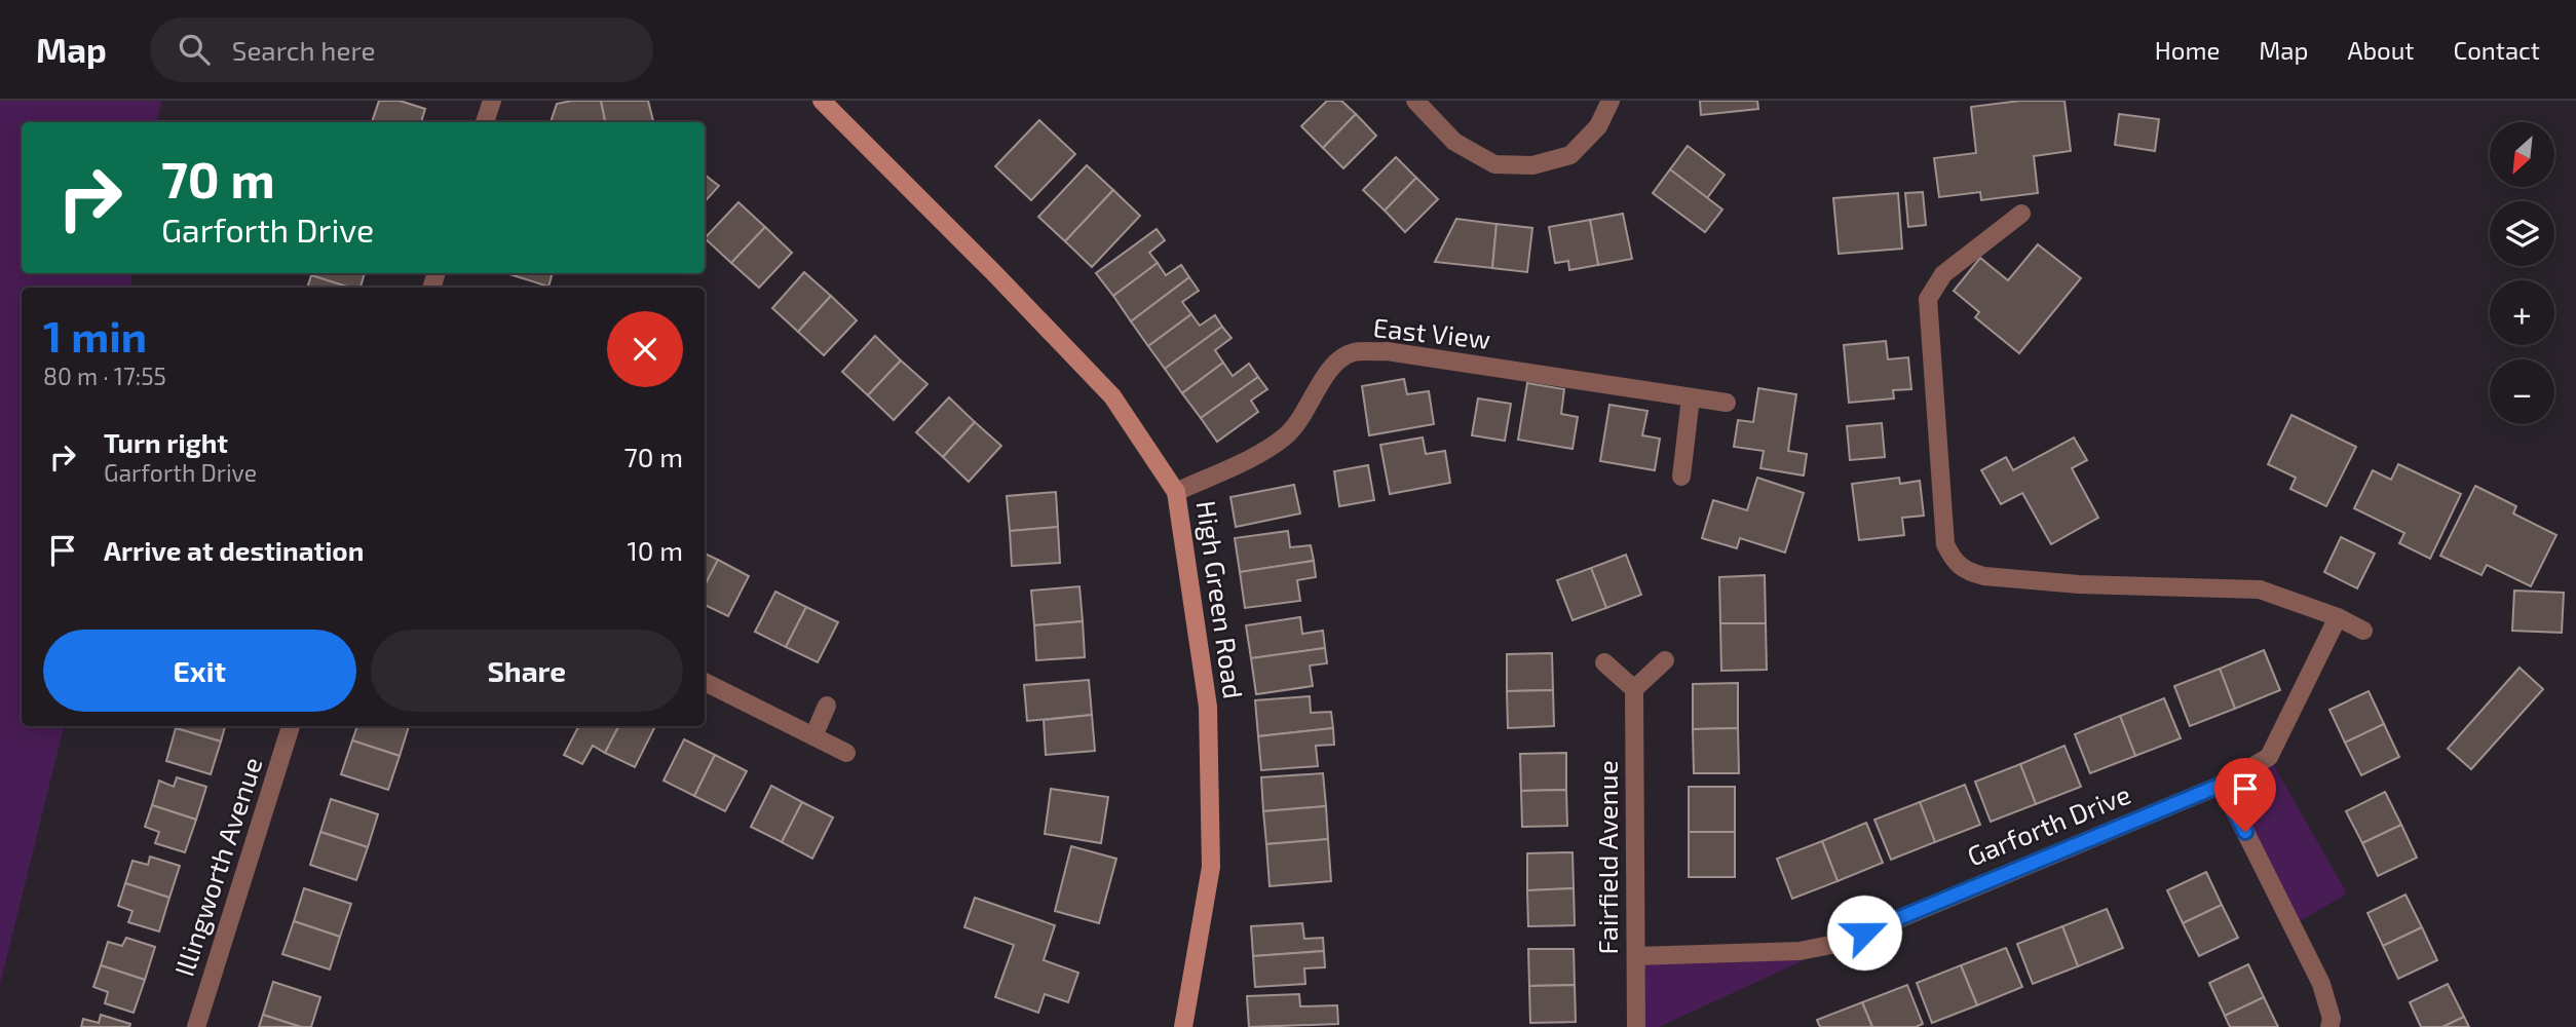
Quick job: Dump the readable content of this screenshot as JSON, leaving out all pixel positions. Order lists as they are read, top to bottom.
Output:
{
  "streets": {
    "street": [
      "East View",
      "High Green Road",
      "Garforth Drive",
      "Fairfield Avenue",
      "Illingworth Avenue"
    ]
  },
  "crossings": [
    ["East View", "High Green Road"],
    ["Garforth Drive", "Fairfield Avenue"]
  ],
  "north": "bottom left",
  "page": {
    "header": "Map",
    "search": "Search here",
    "nav": [
      "Home",
      "Map",
      "About",
      "Contact"
    ],
    "map_buttons": ["+", "−"],
    "turn": ["70 m", "Garforth Drive"],
    "heading": ["1 min", "80 m · 17:55"],
    "list": [
      {
        "name": "Turn right",
        "note": "Garforth Drive",
        "value": "70 m"
      },
      {
        "name": "Arrive at destination",
        "value": "10 m"
      }
    ],
    "buttons": ["Exit", "Share"]
  }
}
